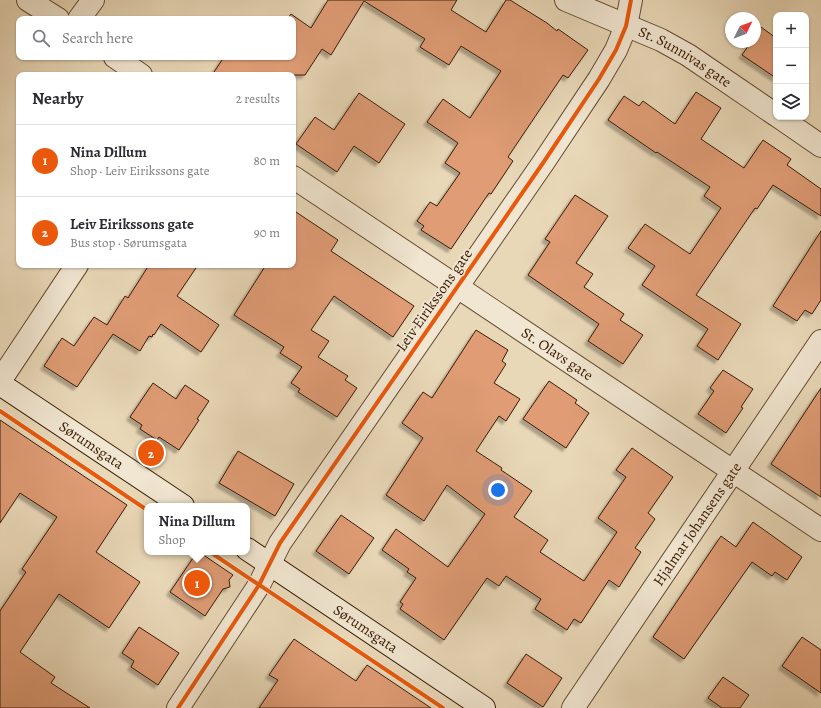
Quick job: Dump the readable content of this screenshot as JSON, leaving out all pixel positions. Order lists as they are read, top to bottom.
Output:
{
  "streets": {
    "street": [
      "St. Sunnivas gate",
      "Leiv Eirikssons gate",
      "St. Olavs gate",
      "Sørumsgata",
      "Hjalmar Johansens gate"
    ]
  },
  "crossings": [
    ["St. Sunnivas gate", "Leiv Eirikssons gate"],
    ["Leiv Eirikssons gate", "St. Olavs gate"],
    ["Leiv Eirikssons gate", "Sørumsgata"],
    ["St. Olavs gate", "Hjalmar Johansens gate"]
  ],
  "north": "top right",
  "page": {
    "map_buttons": ["+", "−"],
    "search": "Search here",
    "heading": ["Nearby", "2 results"],
    "list": [
      {
        "mark": "1",
        "name": "Nina Dillum",
        "note": "Shop · Leiv Eirikssons gate",
        "value": "80 m"
      },
      {
        "mark": "2",
        "name": "Leiv Eirikssons gate",
        "note": "Bus stop · Sørumsgata",
        "value": "90 m"
      }
    ],
    "pins": ["2", "1"],
    "popup": ["Nina Dillum", "Shop"]
  }
}
